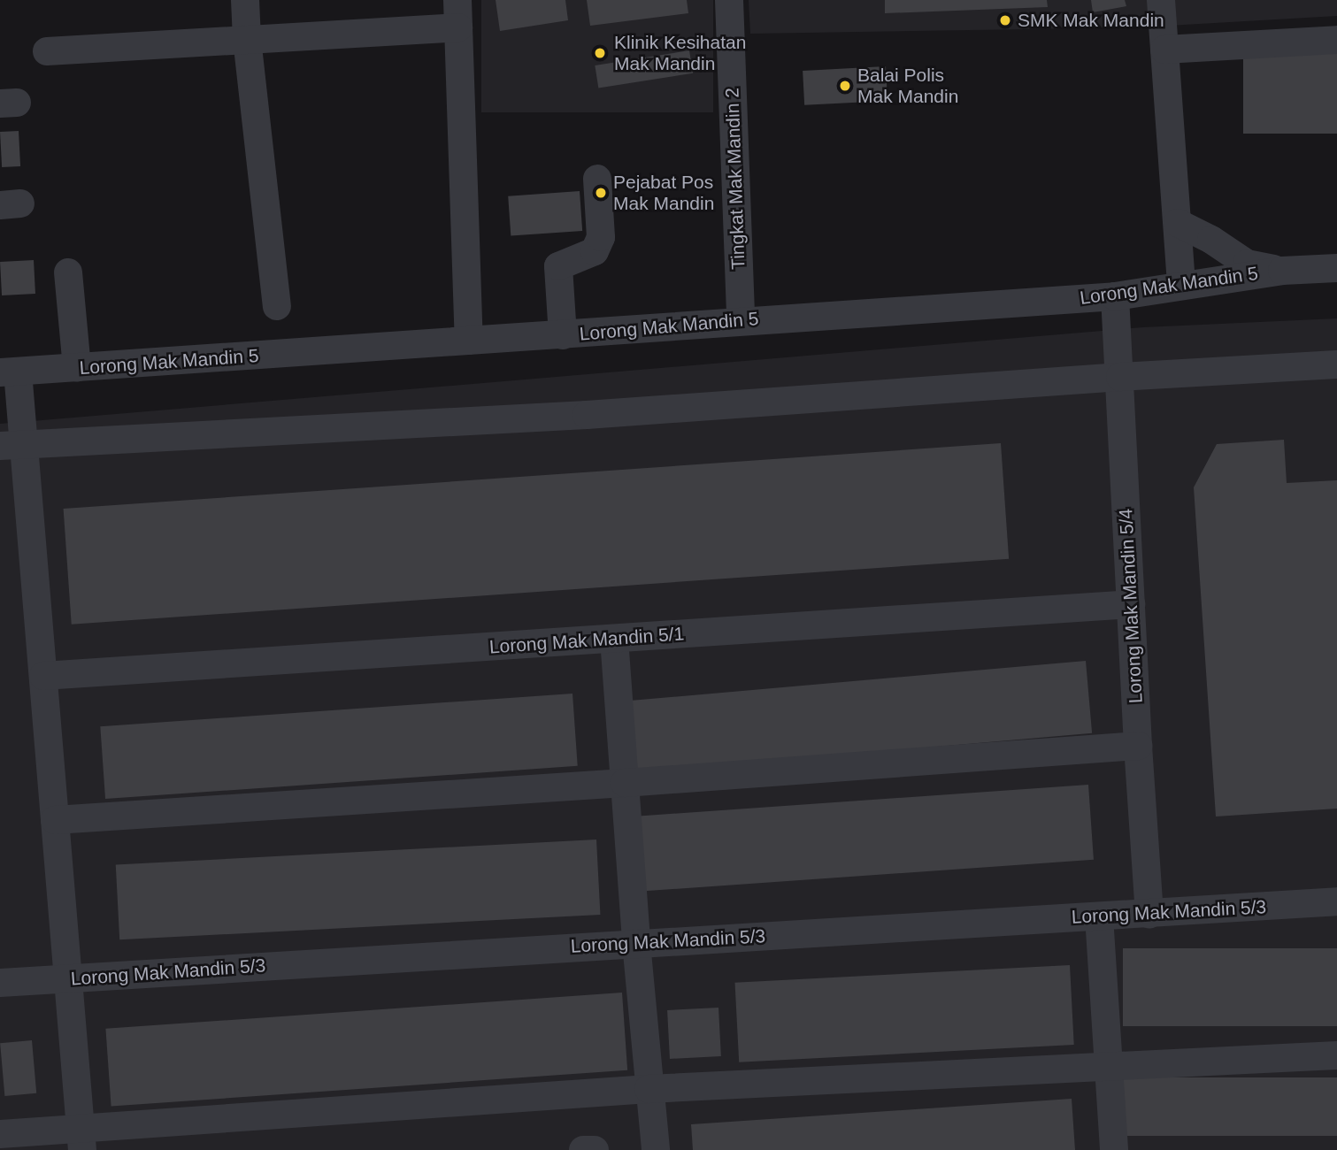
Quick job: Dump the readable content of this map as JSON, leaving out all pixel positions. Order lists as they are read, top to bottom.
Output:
{
  "streets": {
    "street": [
      "Tingkat Mak Mandin 2",
      "Lorong Mak Mandin 5",
      "Lorong Mak Mandin 5/4",
      "Lorong Mak Mandin 5/1",
      "Lorong Mak Mandin 5/3"
    ]
  },
  "crossings": [
    ["Tingkat Mak Mandin 2", "Lorong Mak Mandin 5"],
    ["Lorong Mak Mandin 5", "Lorong Mak Mandin 5/4"],
    ["Lorong Mak Mandin 5/4", "Lorong Mak Mandin 5/1"],
    ["Lorong Mak Mandin 5/4", "Lorong Mak Mandin 5/3"]
  ],
  "places": [
    "SMK Mak Mandin",
    "Klinik Kesihatan Mak Mandin",
    "Balai Polis Mak Mandin",
    "Pejabat Pos Mak Mandin"
  ]
}
